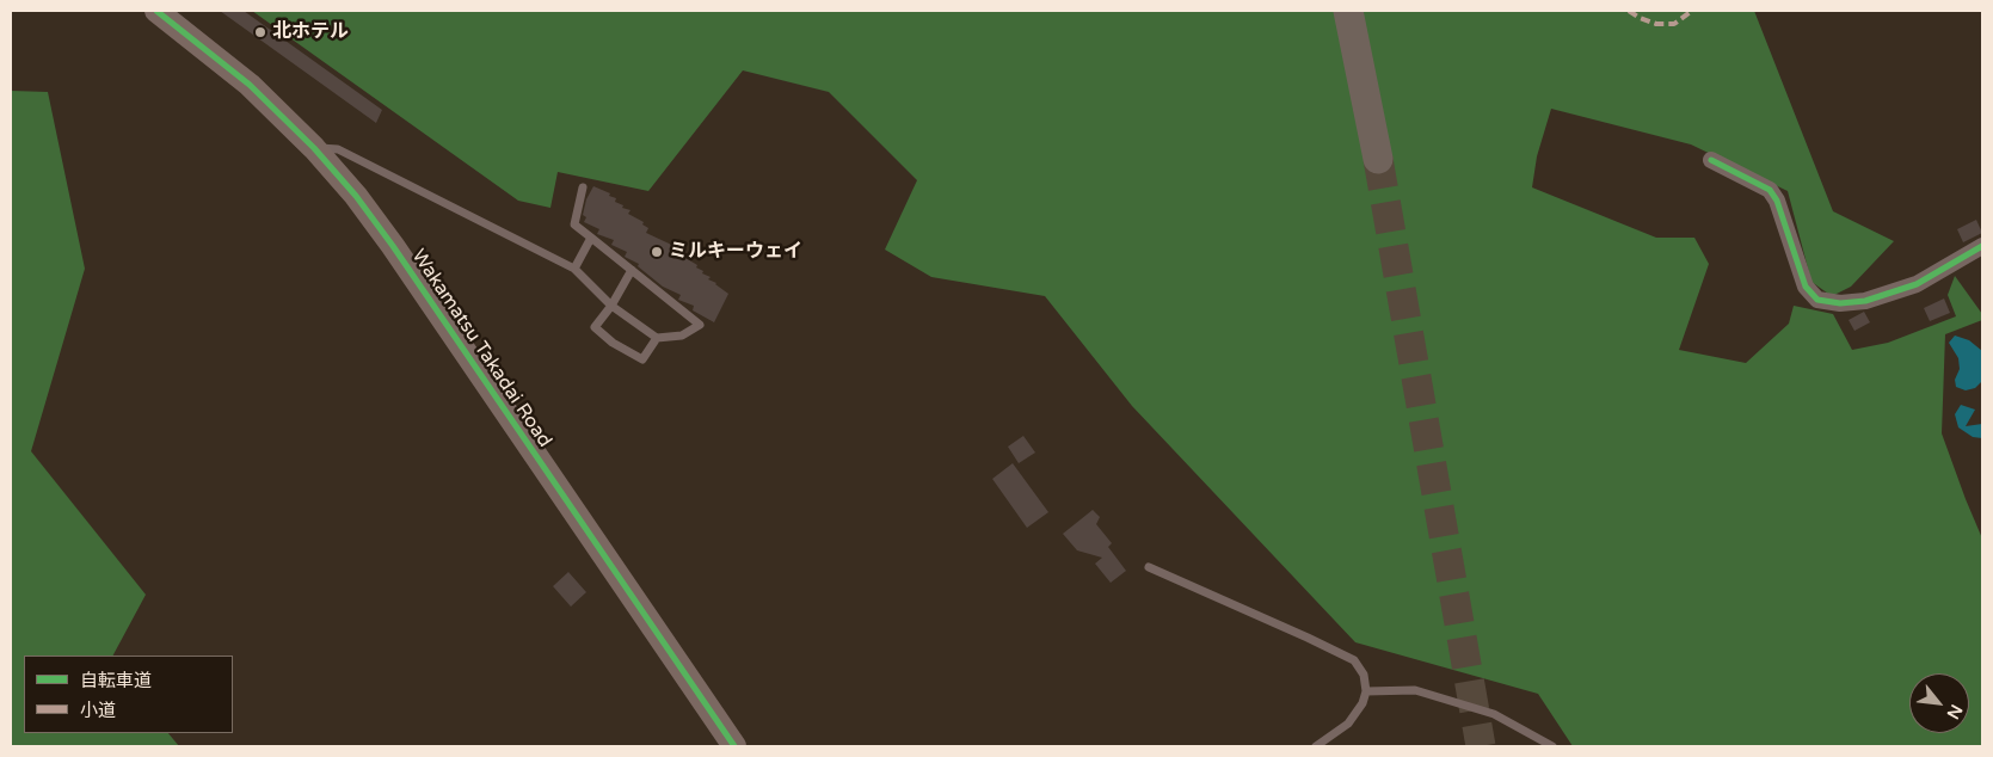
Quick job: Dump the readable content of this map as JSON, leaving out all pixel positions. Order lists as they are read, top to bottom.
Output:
{
  "streets": {
    "street": ["Wakamatsu Takadai Road"]
  },
  "places": ["北ホテル", "ミルキーウェイ"],
  "legend": ["自転車道", "小道"],
  "north": "bottom right"
}
